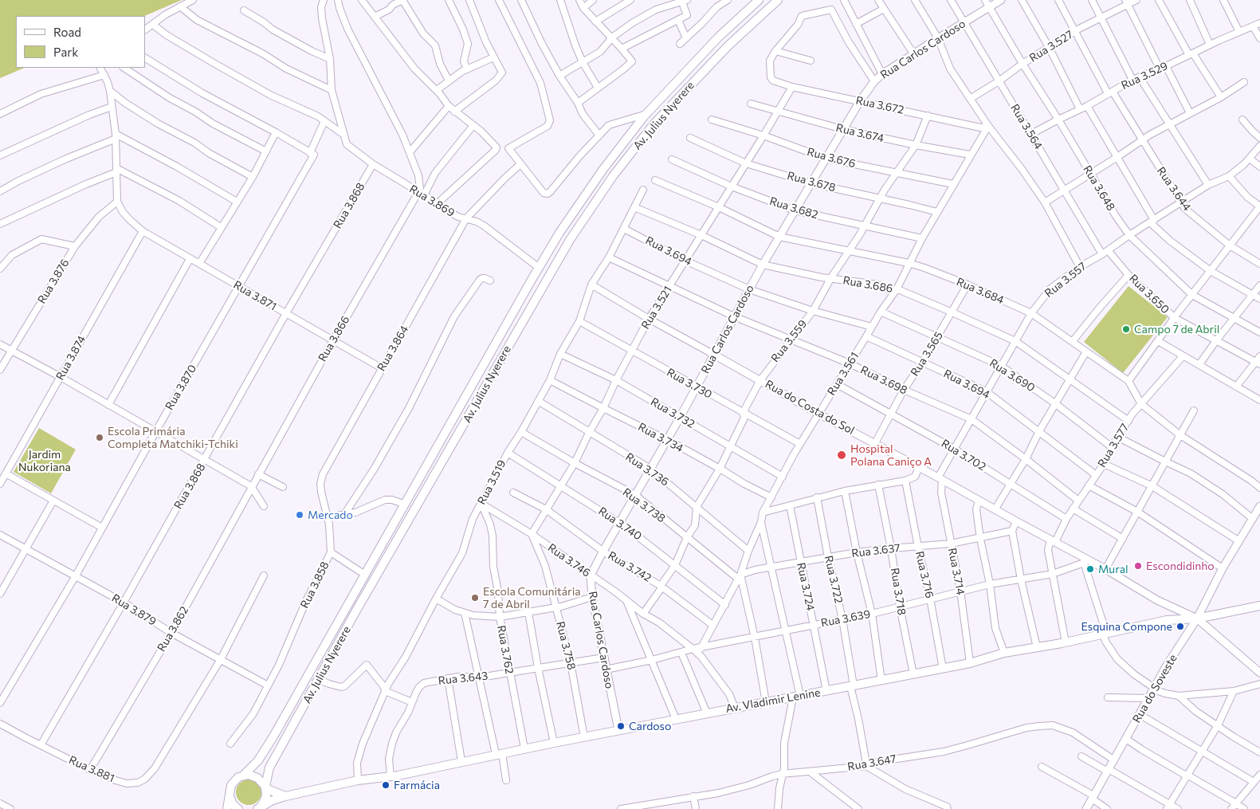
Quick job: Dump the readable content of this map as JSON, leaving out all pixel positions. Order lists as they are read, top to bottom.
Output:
{
  "streets": {
    "main road": ["Av. Julius Nyerere", "Av. Vladimir Lenine"],
    "street": [
      "Rua 3.527",
      "Rua Carlos Cardoso",
      "Rua 3.529",
      "Rua 3.672",
      "Rua 3.564",
      "Rua 3.674",
      "Rua 3.676",
      "Rua 3.678",
      "Rua 3.648",
      "Rua 3.644",
      "Rua 3.869",
      "Rua 3.868",
      "Rua 3.682",
      "Rua 3.694",
      "Rua 3.557",
      "Rua 3.876",
      "Rua 3.686",
      "Rua 3.684",
      "Rua 3.650",
      "Rua 3.871",
      "Rua 3.521",
      "Rua 3.866",
      "Rua 3.559",
      "Rua 3.864",
      "Rua 3.565",
      "Rua 3.874",
      "Rua 3.561",
      "Rua 3.690",
      "Rua 3.698",
      "Rua 3.730",
      "Rua 3.870",
      "Rua do Costa do Sol",
      "Rua 3.732",
      "Rua 3.734",
      "Rua 3.577",
      "Rua 3.702",
      "Rua 3.736",
      "Rua 3.519",
      "Rua 3.738",
      "Rua 3.740",
      "Rua 3.637",
      "Rua 3.746",
      "Rua 3.742",
      "Rua 3.714",
      "Rua 3.716",
      "Rua 3.722",
      "Rua 3.858",
      "Rua 3.724",
      "Rua 3.718",
      "Rua 3.879",
      "Rua 3.639",
      "Rua 3.862",
      "Rua 3.758",
      "Rua 3.762",
      "Rua 3.643",
      "Rua do Soveste",
      "Rua 3.647",
      "Rua 3.881"
    ]
  },
  "crossings": [
    ["Rua 3.527", "Rua 3.564"],
    ["Rua 3.527", "Rua 3.648"],
    ["Rua 3.527", "Rua 3.644"],
    ["Rua Carlos Cardoso", "Rua 3.672"],
    ["Rua Carlos Cardoso", "Rua 3.564"],
    ["Rua Carlos Cardoso", "Rua 3.674"],
    ["Rua Carlos Cardoso", "Rua 3.676"],
    ["Rua Carlos Cardoso", "Rua 3.678"],
    ["Rua Carlos Cardoso", "Rua 3.648"],
    ["Rua Carlos Cardoso", "Rua 3.682"],
    ["Rua Carlos Cardoso", "Rua 3.694"],
    ["Rua Carlos Cardoso", "Rua 3.686"],
    ["Rua Carlos Cardoso", "Rua 3.684"],
    ["Rua Carlos Cardoso", "Rua 3.698"],
    ["Rua Carlos Cardoso", "Rua 3.730"],
    ["Rua Carlos Cardoso", "Rua do Costa do Sol"],
    ["Rua Carlos Cardoso", "Rua 3.732"],
    ["Rua Carlos Cardoso", "Rua 3.734"],
    ["Rua Carlos Cardoso", "Rua 3.736"],
    ["Rua Carlos Cardoso", "Rua 3.738"],
    ["Rua Carlos Cardoso", "Rua 3.740"],
    ["Rua Carlos Cardoso", "Rua 3.746"],
    ["Rua Carlos Cardoso", "Rua 3.742"],
    ["Rua Carlos Cardoso", "Rua 3.639"],
    ["Rua Carlos Cardoso", "Rua 3.643"],
    ["Rua Carlos Cardoso", "Av. Vladimir Lenine"],
    ["Rua 3.529", "Rua 3.564"],
    ["Rua 3.529", "Rua 3.648"],
    ["Rua 3.529", "Rua 3.644"],
    ["Rua 3.672", "Rua 3.521"],
    ["Rua 3.672", "Rua 3.559"],
    ["Rua 3.672", "Rua 3.561"],
    ["Av. Julius Nyerere", "Rua 3.869"],
    ["Av. Julius Nyerere", "Av. Vladimir Lenine"],
    ["Rua 3.564", "Rua 3.557"],
    ["Rua 3.674", "Rua 3.521"],
    ["Rua 3.674", "Rua 3.559"],
    ["Rua 3.674", "Rua 3.561"],
    ["Rua 3.676", "Rua 3.521"],
    ["Rua 3.676", "Rua 3.559"],
    ["Rua 3.676", "Rua 3.561"],
    ["Rua 3.678", "Rua 3.521"],
    ["Rua 3.678", "Rua 3.559"],
    ["Rua 3.678", "Rua 3.561"],
    ["Rua 3.648", "Rua 3.557"],
    ["Rua 3.644", "Rua 3.557"],
    ["Rua 3.869", "Rua 3.868"],
    ["Rua 3.869", "Rua 3.866"],
    ["Rua 3.869", "Rua 3.864"],
    ["Rua 3.868", "Rua 3.871"],
    ["Rua 3.868", "Rua 3.879"],
    ["Rua 3.868", "Rua 3.881"],
    ["Rua 3.682", "Rua 3.521"],
    ["Rua 3.682", "Rua 3.559"],
    ["Rua 3.682", "Rua 3.561"],
    ["Rua 3.694", "Rua 3.557"],
    ["Rua 3.694", "Rua 3.521"],
    ["Rua 3.694", "Rua 3.559"],
    ["Rua 3.694", "Rua 3.565"],
    ["Rua 3.694", "Rua 3.561"],
    ["Rua 3.694", "Rua 3.577"],
    ["Rua 3.694", "Rua 3.519"],
    ["Rua 3.557", "Rua 3.686"],
    ["Rua 3.557", "Rua 3.684"],
    ["Rua 3.557", "Rua 3.650"],
    ["Rua 3.557", "Rua 3.690"],
    ["Rua 3.557", "Rua 3.698"],
    ["Rua 3.557", "Rua do Costa do Sol"],
    ["Rua 3.557", "Rua 3.702"],
    ["Rua 3.557", "Rua 3.714"],
    ["Rua 3.876", "Rua 3.871"],
    ["Rua 3.686", "Rua 3.521"],
    ["Rua 3.686", "Rua 3.559"],
    ["Rua 3.686", "Rua 3.565"],
    ["Rua 3.686", "Rua 3.561"],
    ["Rua 3.686", "Rua 3.577"],
    ["Rua 3.686", "Rua 3.519"],
    ["Rua 3.684", "Rua 3.521"],
    ["Rua 3.684", "Rua 3.559"],
    ["Rua 3.684", "Rua 3.565"],
    ["Rua 3.684", "Rua 3.561"],
    ["Rua 3.684", "Rua 3.577"],
    ["Rua 3.871", "Rua 3.866"],
    ["Rua 3.871", "Rua 3.864"],
    ["Rua 3.871", "Rua 3.874"],
    ["Rua 3.871", "Rua 3.870"],
    ["Rua 3.521", "Rua 3.698"],
    ["Rua 3.521", "Rua 3.730"],
    ["Rua 3.521", "Rua do Costa do Sol"],
    ["Rua 3.521", "Rua 3.732"],
    ["Rua 3.521", "Rua 3.734"],
    ["Rua 3.521", "Rua 3.736"],
    ["Rua 3.521", "Rua 3.738"],
    ["Rua 3.521", "Rua 3.740"],
    ["Rua 3.521", "Rua 3.746"],
    ["Rua 3.521", "Rua 3.742"],
    ["Rua 3.521", "Rua 3.758"],
    ["Rua 3.866", "Rua 3.862"],
    ["Rua 3.559", "Rua 3.698"],
    ["Rua 3.559", "Rua 3.730"],
    ["Rua 3.559", "Rua do Costa do Sol"],
    ["Rua 3.559", "Rua 3.732"],
    ["Rua 3.559", "Rua 3.734"],
    ["Rua 3.559", "Rua 3.736"],
    ["Rua 3.559", "Rua 3.738"],
    ["Rua 3.559", "Rua 3.740"],
    ["Rua 3.559", "Rua 3.746"],
    ["Rua 3.559", "Rua 3.742"],
    ["Rua 3.864", "Rua 3.858"],
    ["Rua 3.565", "Rua 3.690"],
    ["Rua 3.565", "Rua 3.698"],
    ["Rua 3.565", "Rua do Costa do Sol"],
    ["Rua 3.565", "Rua 3.702"],
    ["Rua 3.561", "Rua 3.690"],
    ["Rua 3.561", "Rua 3.698"],
    ["Rua 3.561", "Rua 3.730"],
    ["Rua 3.561", "Rua do Costa do Sol"],
    ["Rua 3.561", "Rua 3.732"],
    ["Rua 3.561", "Rua 3.734"],
    ["Rua 3.561", "Rua 3.702"],
    ["Rua 3.561", "Rua 3.736"],
    ["Rua 3.561", "Rua 3.738"],
    ["Rua 3.561", "Rua 3.740"],
    ["Rua 3.561", "Rua 3.637"],
    ["Rua 3.561", "Rua 3.742"],
    ["Rua 3.561", "Rua 3.639"],
    ["Rua 3.690", "Rua 3.577"],
    ["Rua 3.698", "Rua 3.577"],
    ["Rua 3.698", "Rua 3.519"],
    ["Rua 3.730", "Rua 3.519"],
    ["Rua 3.870", "Rua 3.879"],
    ["Rua do Costa do Sol", "Rua 3.577"],
    ["Rua do Costa do Sol", "Rua 3.519"],
    ["Rua do Costa do Sol", "Rua 3.714"],
    ["Rua do Costa do Sol", "Rua 3.639"],
    ["Rua do Costa do Sol", "Rua do Soveste"],
    ["Rua do Costa do Sol", "Av. Vladimir Lenine"],
    ["Rua 3.732", "Rua 3.519"],
    ["Rua 3.734", "Rua 3.519"],
    ["Rua 3.577", "Rua 3.702"],
    ["Rua 3.736", "Rua 3.519"],
    ["Rua 3.519", "Rua 3.738"],
    ["Rua 3.519", "Rua 3.740"],
    ["Rua 3.519", "Rua 3.746"],
    ["Rua 3.519", "Rua 3.762"],
    ["Rua 3.519", "Av. Vladimir Lenine"],
    ["Rua 3.738", "Rua 3.637"],
    ["Rua 3.637", "Rua 3.714"],
    ["Rua 3.637", "Rua 3.716"],
    ["Rua 3.637", "Rua 3.722"],
    ["Rua 3.637", "Rua 3.724"],
    ["Rua 3.637", "Rua 3.718"],
    ["Rua 3.746", "Rua 3.639"],
    ["Rua 3.746", "Rua 3.758"],
    ["Rua 3.746", "Rua 3.762"],
    ["Rua 3.746", "Av. Vladimir Lenine"],
    ["Rua 3.714", "Rua 3.639"],
    ["Rua 3.714", "Av. Vladimir Lenine"],
    ["Rua 3.716", "Rua 3.639"],
    ["Rua 3.716", "Av. Vladimir Lenine"],
    ["Rua 3.722", "Rua 3.639"],
    ["Rua 3.722", "Av. Vladimir Lenine"],
    ["Rua 3.722", "Rua 3.647"],
    ["Rua 3.858", "Rua 3.879"],
    ["Rua 3.724", "Rua 3.639"],
    ["Rua 3.724", "Av. Vladimir Lenine"],
    ["Rua 3.718", "Rua 3.639"],
    ["Rua 3.718", "Av. Vladimir Lenine"],
    ["Rua 3.879", "Rua 3.862"],
    ["Rua 3.879", "Rua 3.881"],
    ["Rua 3.862", "Rua 3.881"],
    ["Rua 3.758", "Rua 3.643"],
    ["Rua 3.758", "Av. Vladimir Lenine"],
    ["Rua 3.762", "Rua 3.643"],
    ["Rua 3.762", "Av. Vladimir Lenine"],
    ["Rua 3.643", "Av. Vladimir Lenine"],
    ["Rua do Soveste", "Av. Vladimir Lenine"],
    ["Rua do Soveste", "Rua 3.647"]
  ],
  "parks": ["Jardim Nukoriana"],
  "places": [
    "Campo 7 de Abril",
    "Escola Primária Completa Matchiki-Tchiki",
    "Hospital Polana Caniço A",
    "Mercado",
    "Escondidinho",
    "Mural",
    "Escola Comunitária 7 de Abril",
    "Esquina Compone",
    "Cardoso",
    "Farmácia"
  ],
  "legend": ["Road", "Park"]
}
